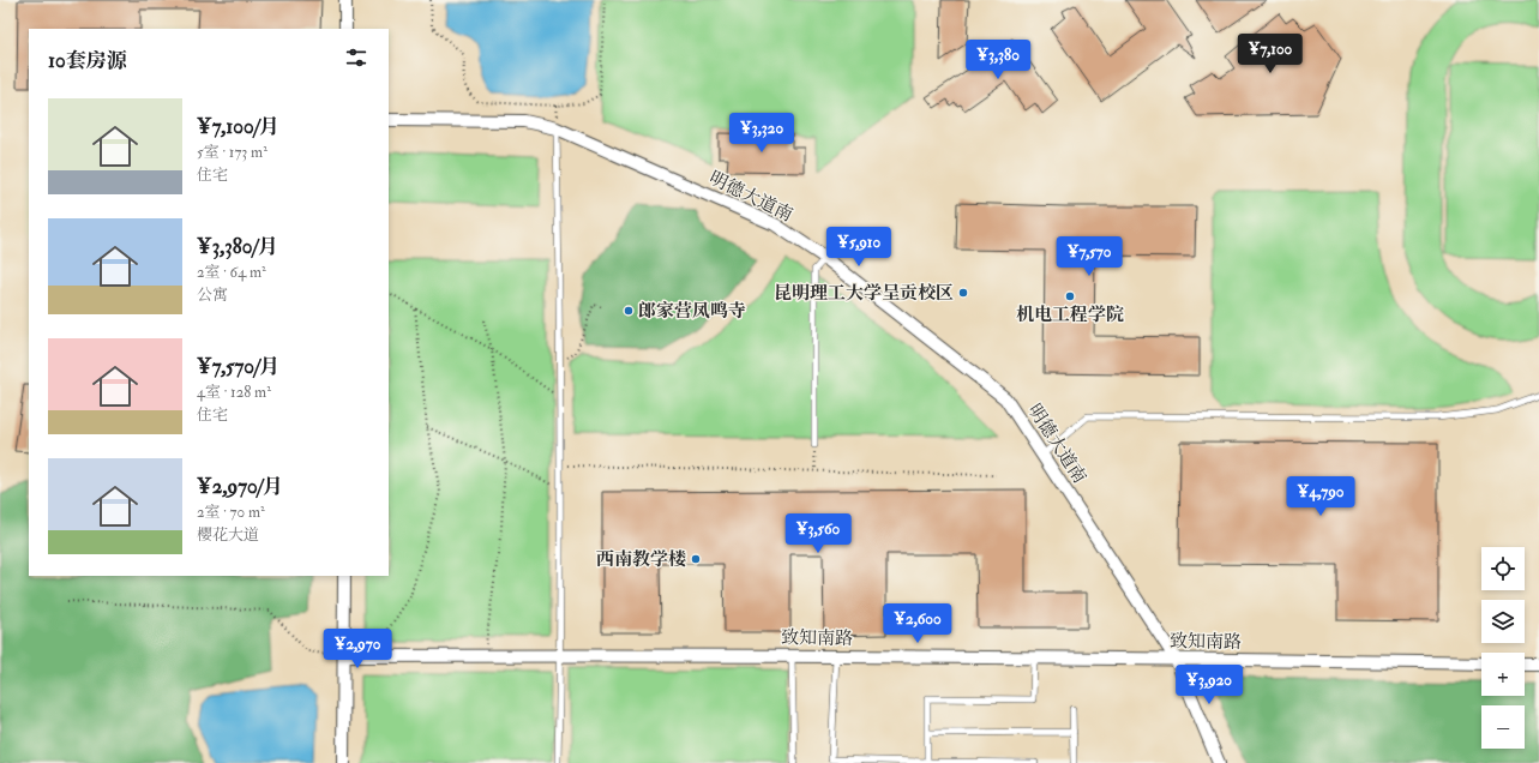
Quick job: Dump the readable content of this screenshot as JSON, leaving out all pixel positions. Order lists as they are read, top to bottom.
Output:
{
  "streets": {
    "street": ["明德大道南", "致知南路"]
  },
  "crossings": [
    ["明德大道南", "致知南路"]
  ],
  "places": [
    "昆明理工大学呈贡校区",
    "机电工程学院",
    "郎家营凤鸣寺",
    "西南教学楼"
  ],
  "page": {
    "heading": "10套房源",
    "price": [
      "¥7,100",
      "¥3,380",
      "¥3,320",
      "¥5,910",
      "¥7,570",
      "¥4,790",
      "¥3,560",
      "¥2,600",
      "¥2,970",
      "¥3,920"
    ],
    "list": [
      {
        "name": "¥7,100/月",
        "note": "5室 · 173 m² · 住宅"
      },
      {
        "name": "¥3,380/月",
        "note": "2室 · 64 m² · 公寓"
      },
      {
        "name": "¥7,570/月",
        "note": "4室 · 128 m² · 住宅"
      },
      {
        "name": "¥2,970/月",
        "note": "2室 · 70 m² · 樱花大道"
      }
    ],
    "map_buttons": ["+", "−"]
  }
}
